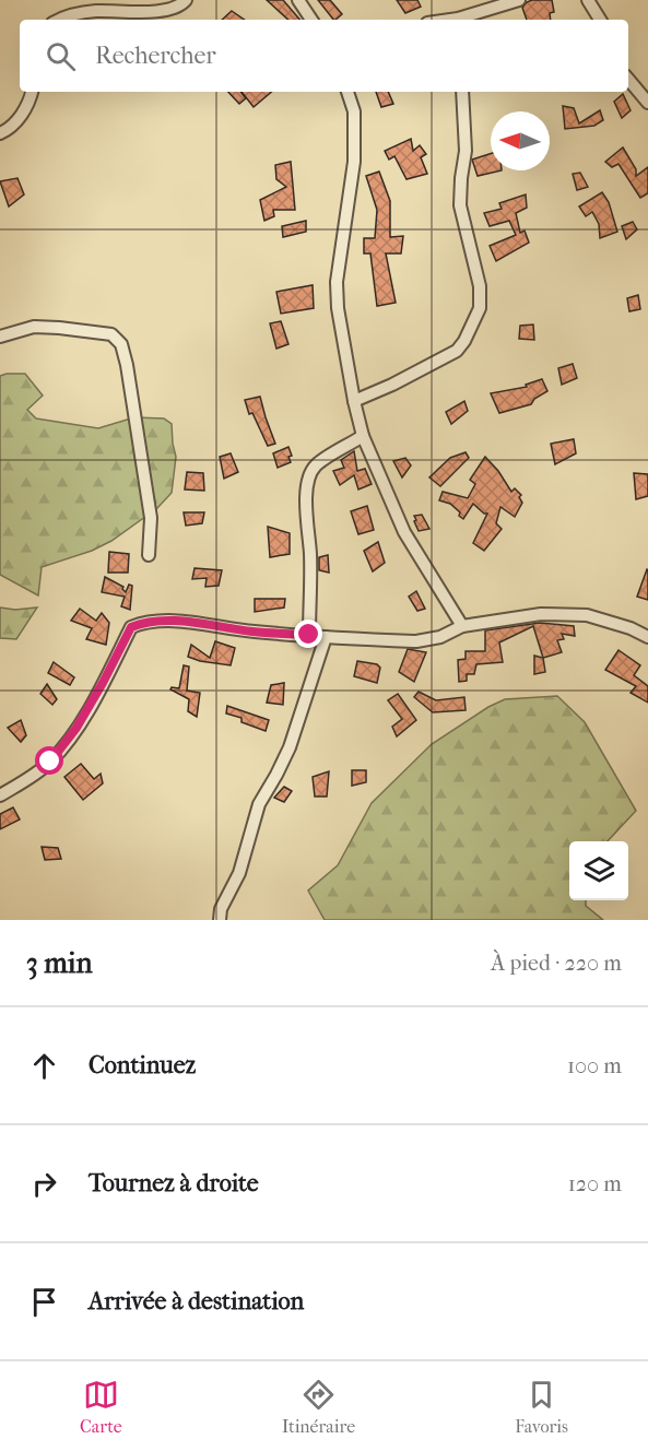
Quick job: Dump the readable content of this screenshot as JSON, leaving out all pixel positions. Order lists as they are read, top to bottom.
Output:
{
  "north": "left",
  "page": {
    "search": "Rechercher",
    "heading": ["3 min", "À pied · 220 m"],
    "list": [
      ["Continuez", "100 m"],
      ["Tournez à droite", "120 m"],
      "Arrivée à destination"
    ],
    "nav": ["Carte", "Itinéraire", "Favoris"]
  }
}
